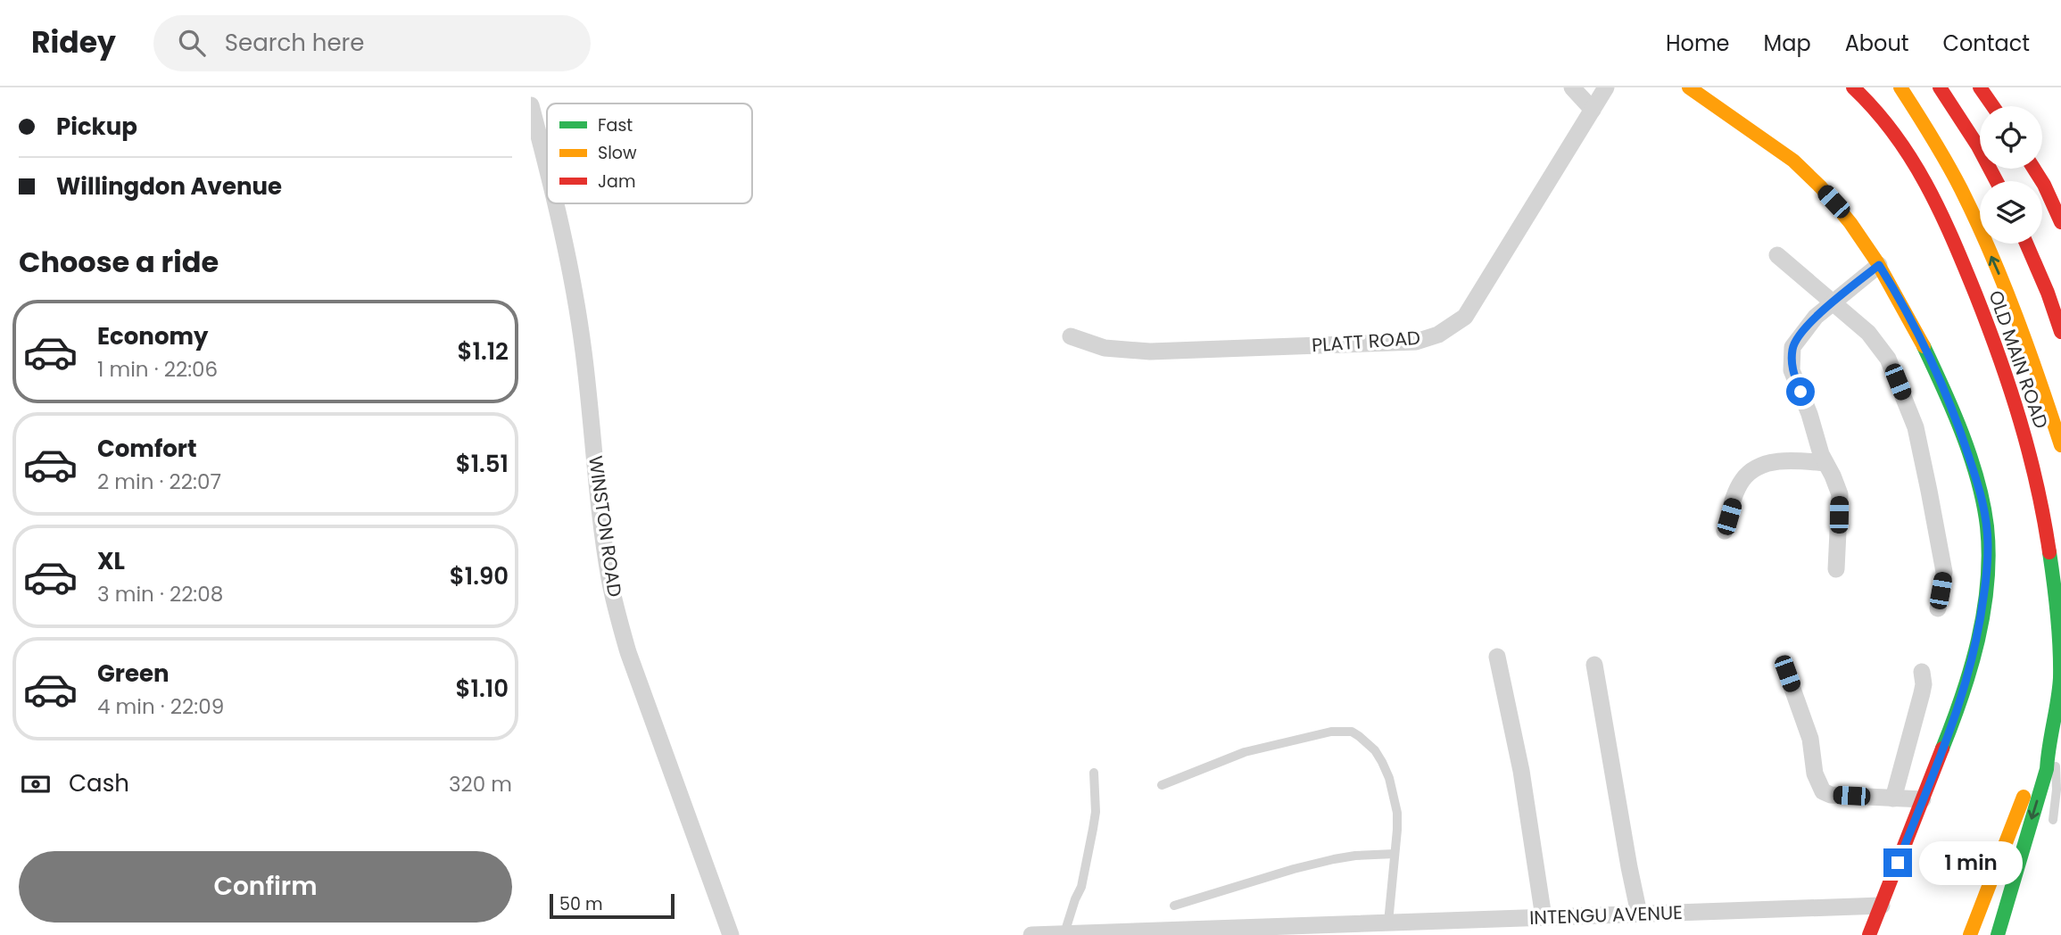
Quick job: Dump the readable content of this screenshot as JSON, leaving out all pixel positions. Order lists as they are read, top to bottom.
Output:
{
  "streets": {
    "main road": ["OLD MAIN ROAD"],
    "street": ["PLATT ROAD", "WINSTON ROAD", "INTENGU AVENUE"]
  },
  "legend": ["Fast", "Slow", "Jam"],
  "scale_bar": "50 m",
  "page": {
    "header": "Ridey",
    "search": "Search here",
    "nav": [
      "Home",
      "Map",
      "About",
      "Contact"
    ],
    "banner": ["Pickup", "Willingdon Avenue"],
    "heading": "Choose a ride",
    "list": [
      {
        "name": "Economy",
        "note": "1 min · 22:06",
        "value": "$1.12"
      },
      {
        "name": "Comfort",
        "note": "2 min · 22:07",
        "value": "$1.51"
      },
      {
        "name": "XL",
        "note": "3 min · 22:08",
        "value": "$1.90"
      },
      {
        "name": "Green",
        "note": "4 min · 22:09",
        "value": "$1.10"
      }
    ],
    "pay": ["Cash", "320 m"],
    "buttons": "Confirm",
    "bubble": "1 min",
    "scale": "50 m"
  }
}
